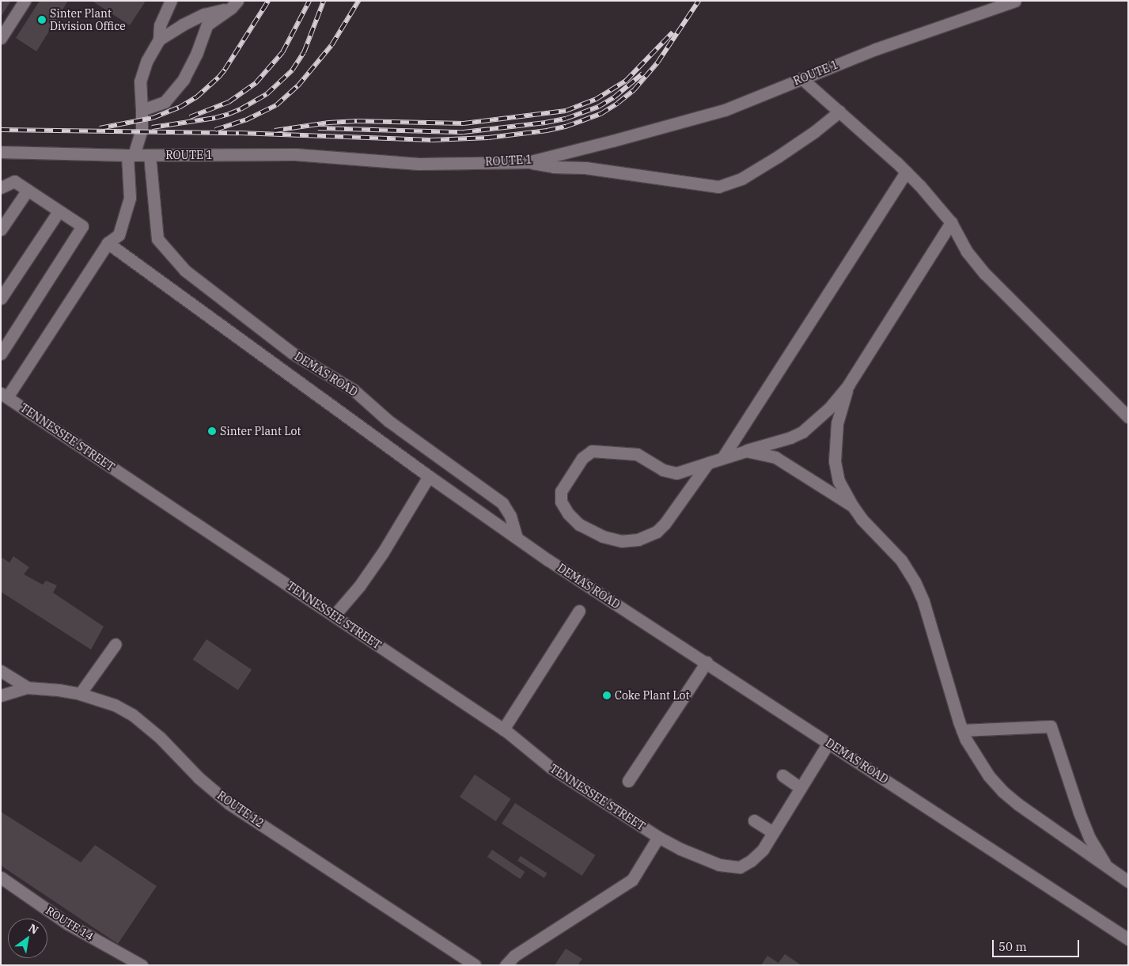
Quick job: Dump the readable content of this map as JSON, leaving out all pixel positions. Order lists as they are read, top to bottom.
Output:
{
  "streets": {
    "street": [
      "ROUTE 1",
      "DEMAS ROAD",
      "TENNESSEE STREET",
      "ROUTE 12",
      "ROUTE 14"
    ]
  },
  "crossings": [
    ["ROUTE 1", "DEMAS ROAD"],
    ["ROUTE 1", "TENNESSEE STREET"],
    ["DEMAS ROAD", "TENNESSEE STREET"]
  ],
  "places": ["Sinter Plant Division Office", "Sinter Plant Lot", "Coke Plant Lot"],
  "scale_bar": "50 m",
  "north": "top right"
}
